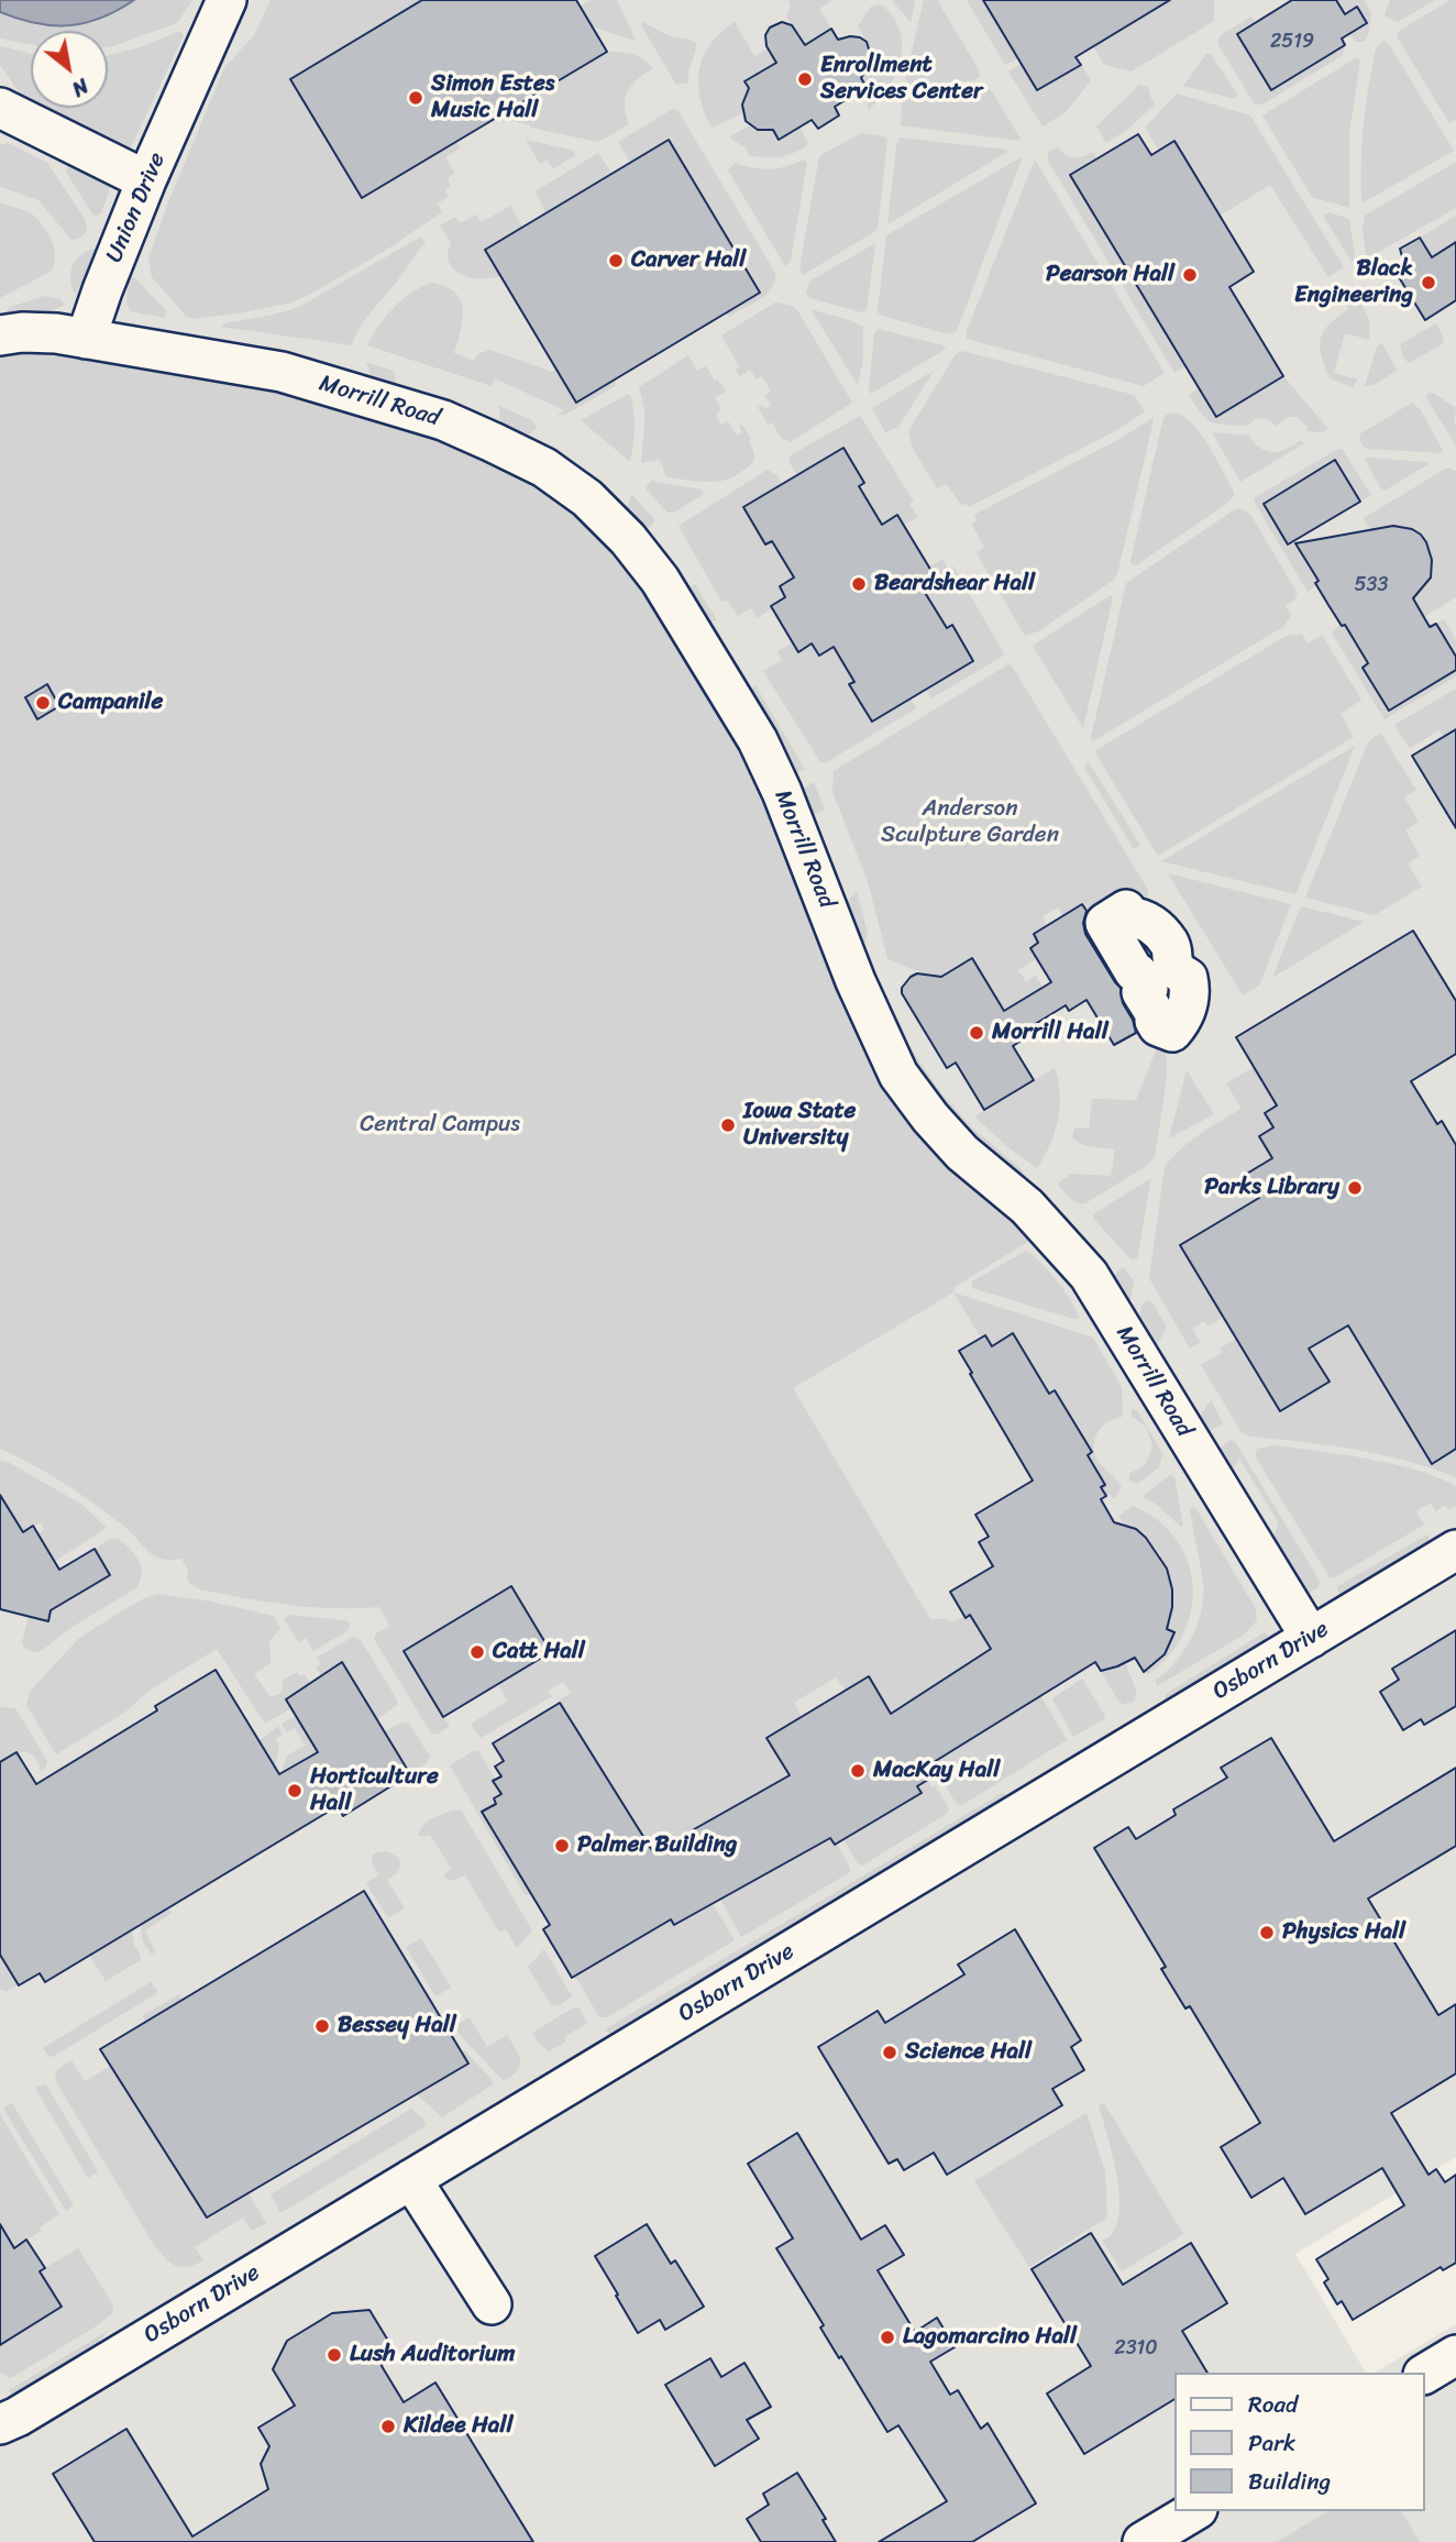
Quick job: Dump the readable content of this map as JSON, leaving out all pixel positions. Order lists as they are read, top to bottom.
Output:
{
  "streets": {
    "street": ["Union Drive", "Morrill Road", "Osborn Drive"]
  },
  "crossings": [
    ["Union Drive", "Morrill Road"],
    ["Morrill Road", "Osborn Drive"]
  ],
  "parks": ["Anderson Sculpture Garden", "Central Campus"],
  "places": [
    "Enrollment Services Center",
    "Simon Estes Music Hall",
    "Carver Hall",
    "Pearson Hall",
    "Black Engineering",
    "Beardshear Hall",
    "Campanile",
    "Morrill Hall",
    "Iowa State University",
    "Parks Library",
    "Catt Hall",
    "MacKay Hall",
    "Horticulture Hall",
    "Palmer Building",
    "Physics Hall",
    "Bessey Hall",
    "Science Hall",
    "Lagomarcino Hall",
    "Lush Auditorium",
    "Kildee Hall"
  ],
  "house_numbers": ["2519", "533", "2310"],
  "legend": ["Road", "Park", "Building"],
  "north": "bottom right"
}
